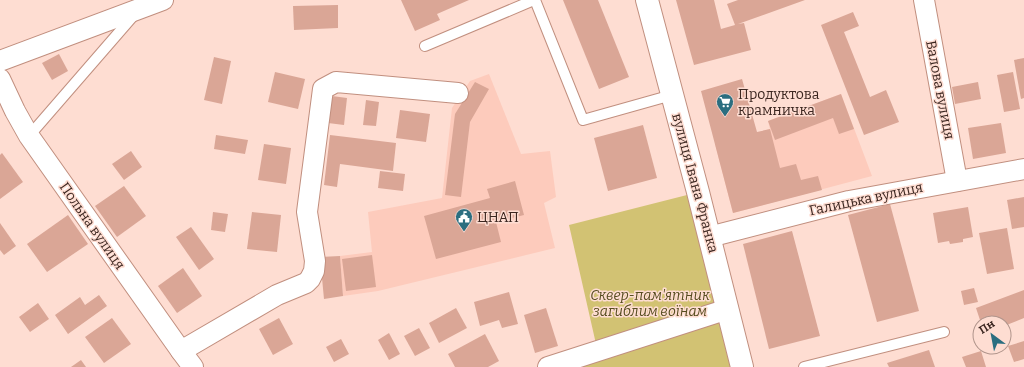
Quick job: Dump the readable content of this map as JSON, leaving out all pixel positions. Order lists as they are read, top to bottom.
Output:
{
  "streets": {
    "main road": ["вулиця Івана Франка"],
    "street": ["Валова вулиця", "Галицька вулиця", "Польна вулиця"]
  },
  "crossings": [
    ["Валова вулиця", "Галицька вулиця"],
    ["вулиця Івана Франка", "Галицька вулиця"]
  ],
  "parks": ["Сквер-пам'ятник загиблим воїнам"],
  "places": {
    "supermarket": ["Продуктова крамничка"],
    "public building": ["ЦНАП"]
  },
  "north": "top left"
}
